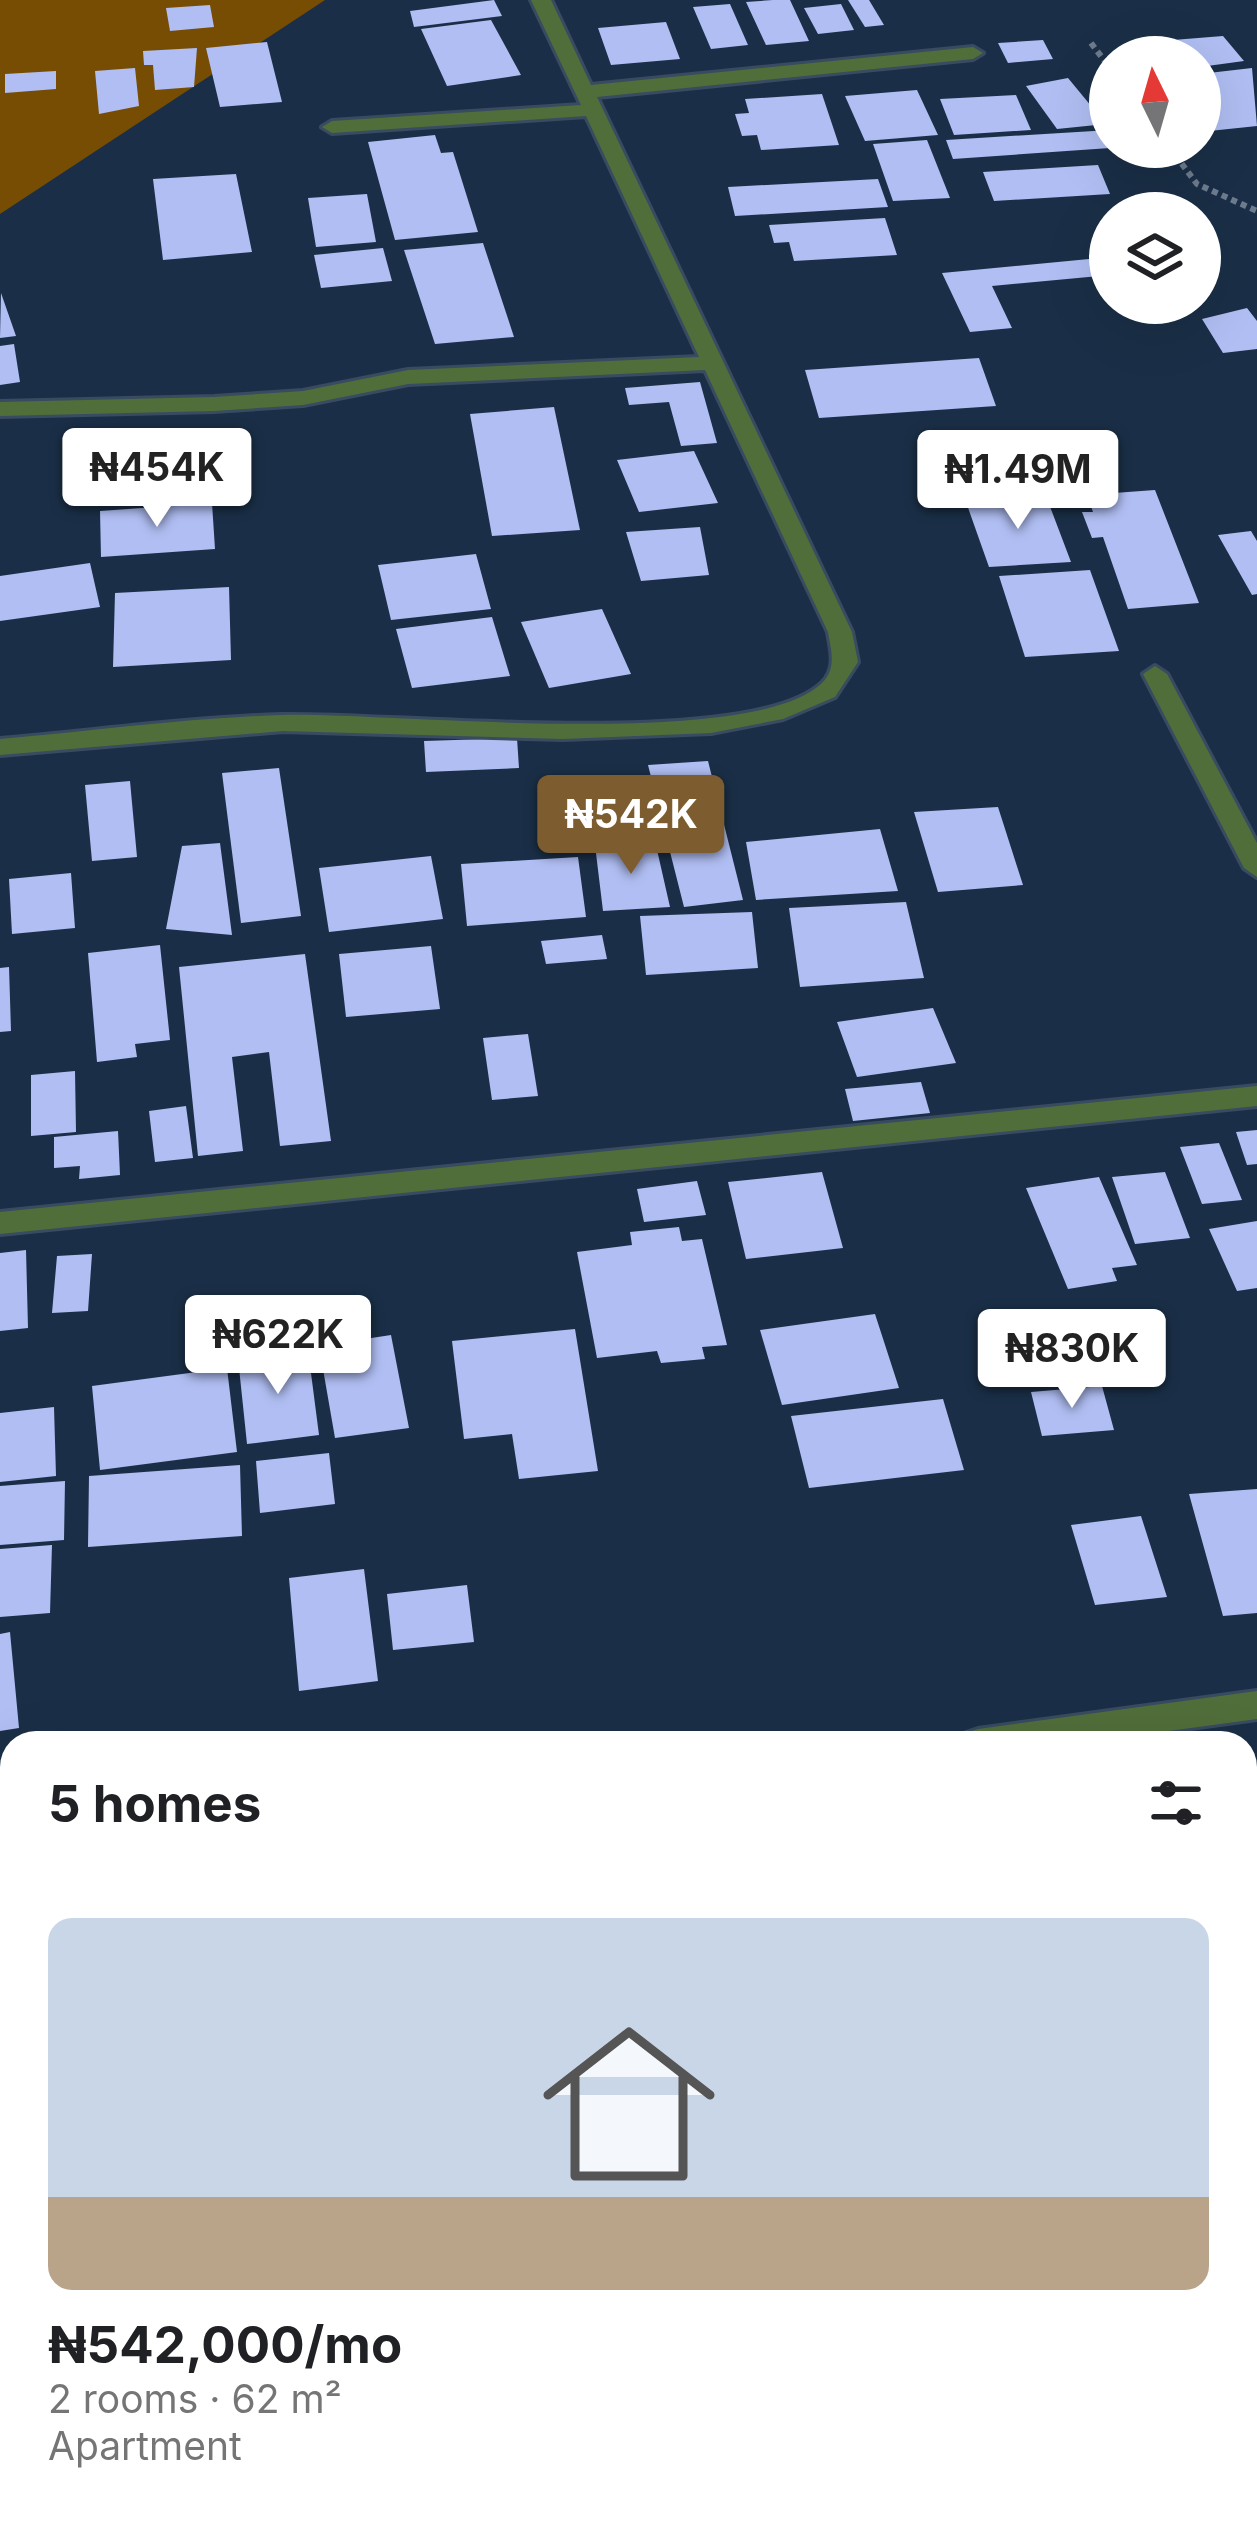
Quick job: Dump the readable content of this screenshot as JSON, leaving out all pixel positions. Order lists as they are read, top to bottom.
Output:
{
  "north": "top",
  "page": {
    "price": [
      "₦454K",
      "₦1.49M",
      "₦542K",
      "₦622K",
      "₦830K"
    ],
    "heading": "5 homes",
    "list": [
      {
        "name": "₦542,000/mo",
        "note": "2 rooms · 62 m² · Apartment"
      }
    ]
  }
}
